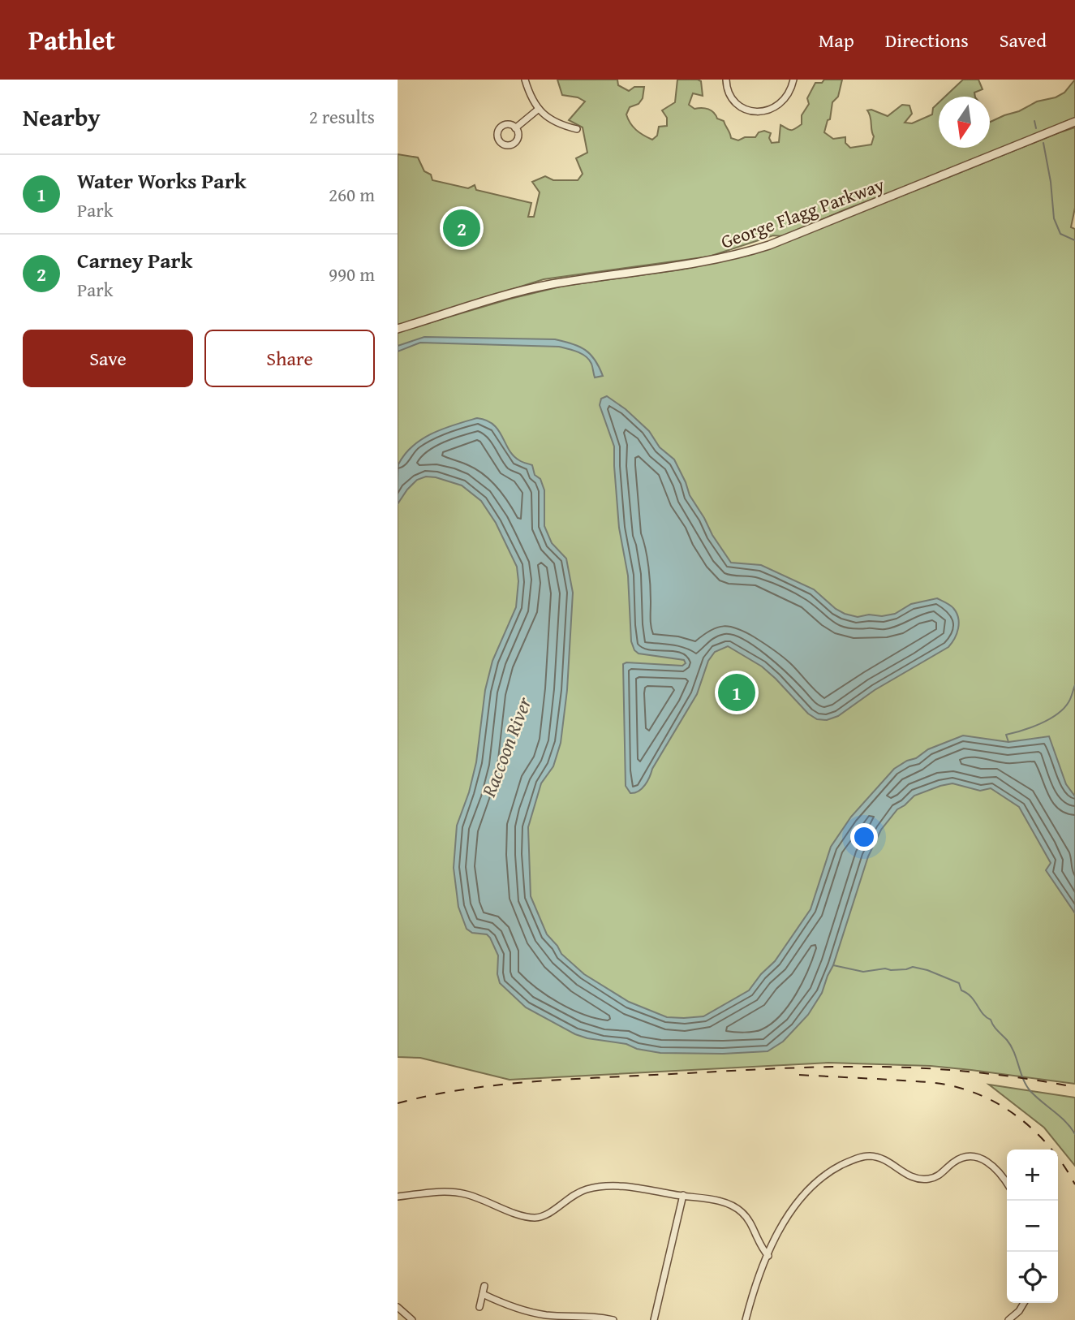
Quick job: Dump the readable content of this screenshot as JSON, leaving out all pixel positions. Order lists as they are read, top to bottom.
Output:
{
  "streets": {
    "street": ["George Flagg Parkway"]
  },
  "water": ["Raccoon River"],
  "north": "bottom",
  "page": {
    "header": "Pathlet",
    "nav": ["Map", "Directions", "Saved"],
    "heading": ["Nearby", "2 results"],
    "list": [
      {
        "mark": "1",
        "name": "Water Works Park",
        "note": "Park",
        "value": "260 m"
      },
      {
        "mark": "2",
        "name": "Carney Park",
        "note": "Park",
        "value": "990 m"
      }
    ],
    "pins": ["2", "1"],
    "buttons": ["Save", "Share"],
    "map_buttons": ["+", "−"]
  }
}
